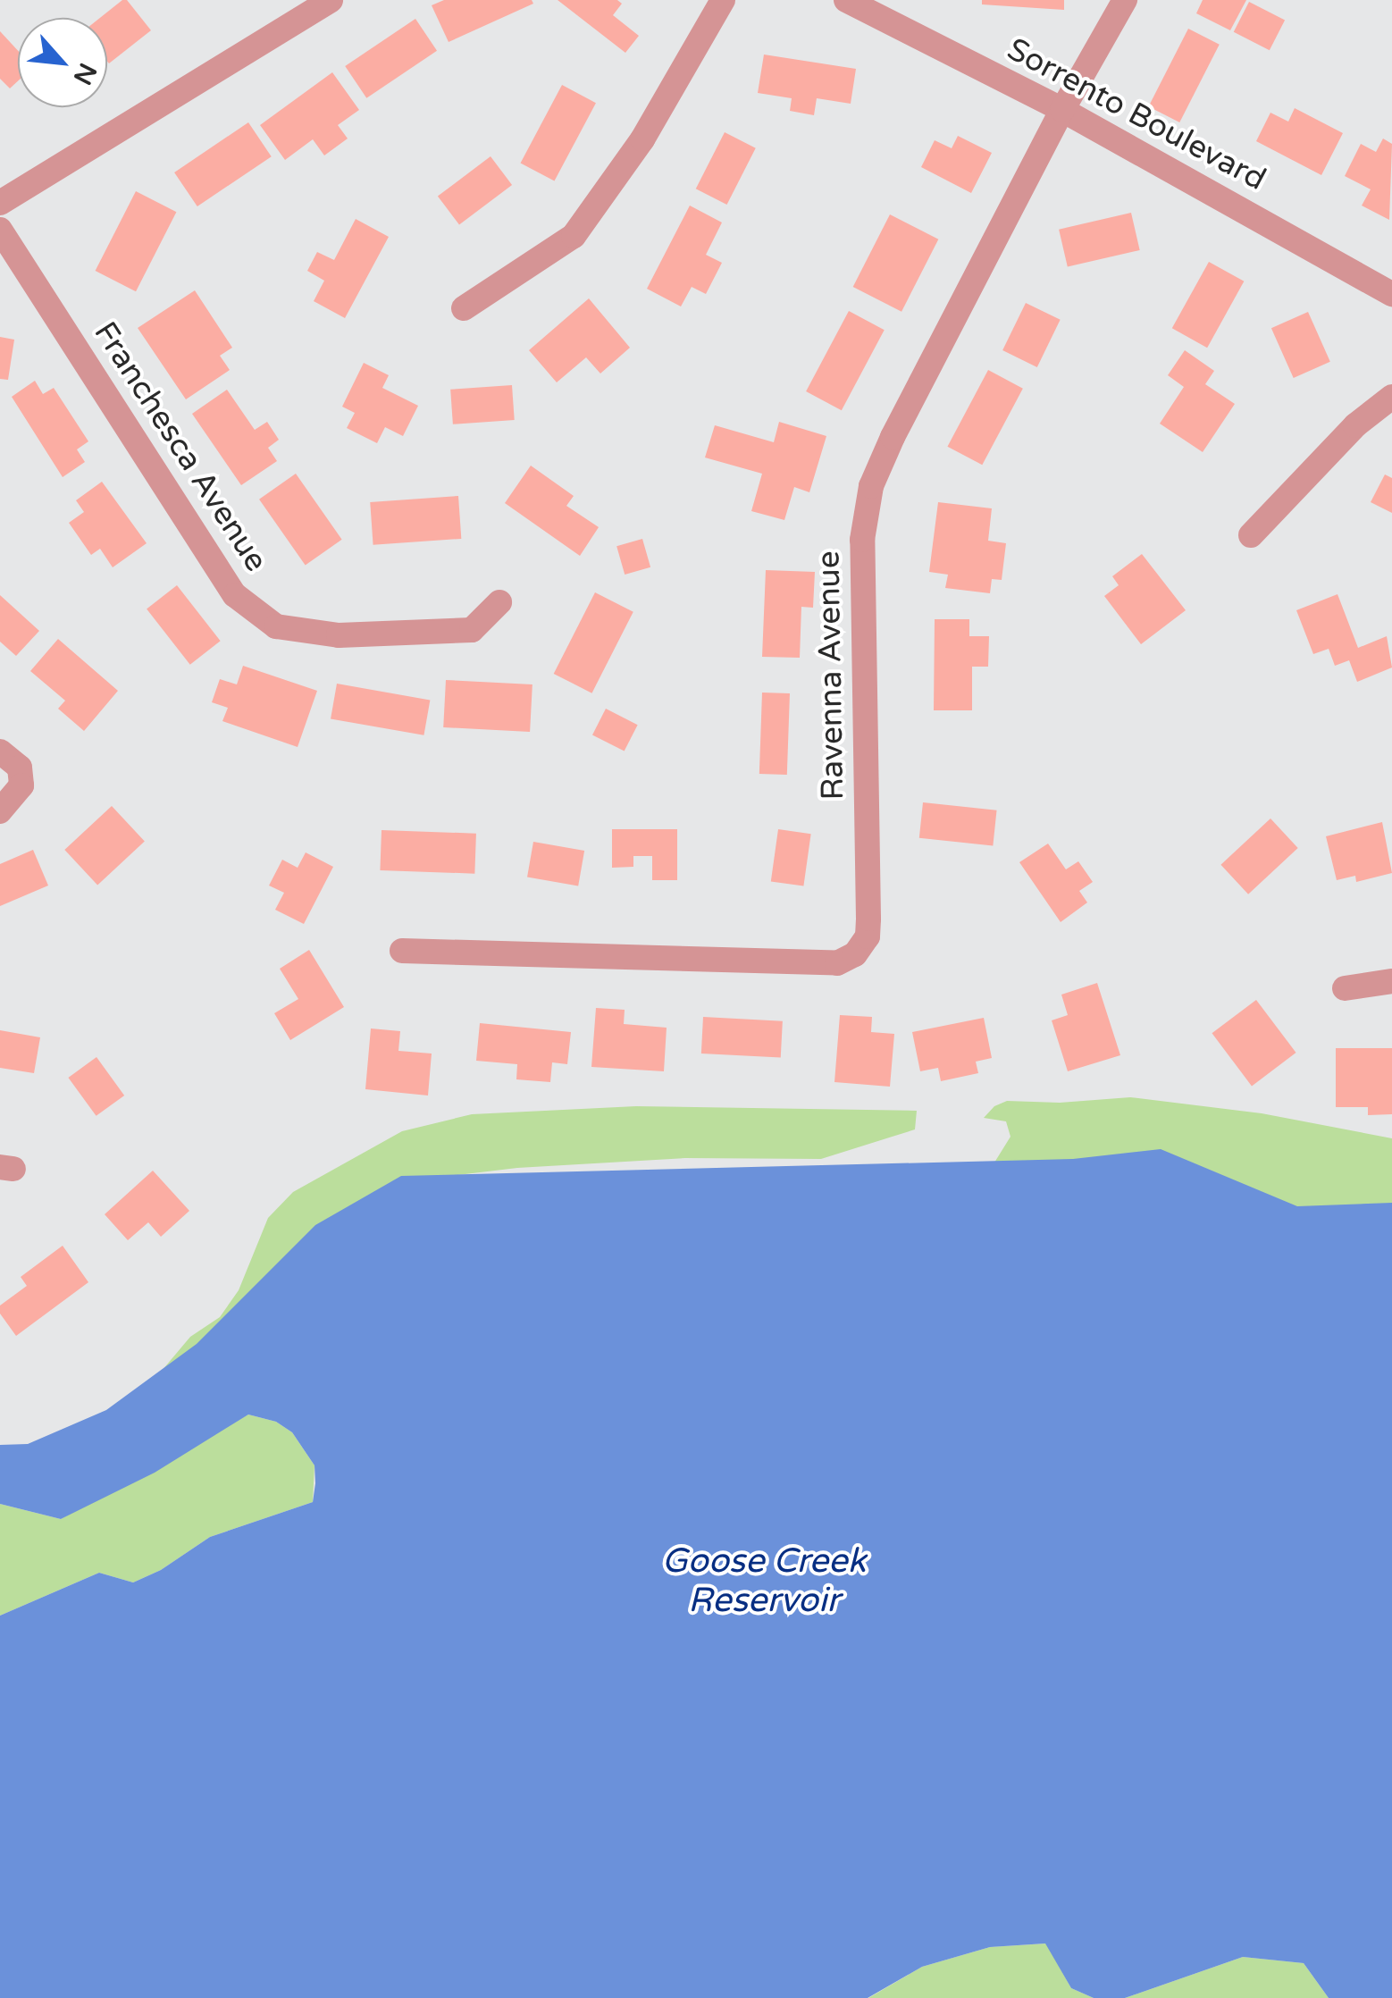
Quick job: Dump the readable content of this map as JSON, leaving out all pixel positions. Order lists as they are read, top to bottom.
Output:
{
  "streets": {
    "street": ["Sorrento Boulevard", "Franchesca Avenue", "Ravenna Avenue"]
  },
  "crossings": [
    ["Sorrento Boulevard", "Ravenna Avenue"]
  ],
  "water": ["Goose Creek Reservoir"],
  "north": "bottom right"
}
